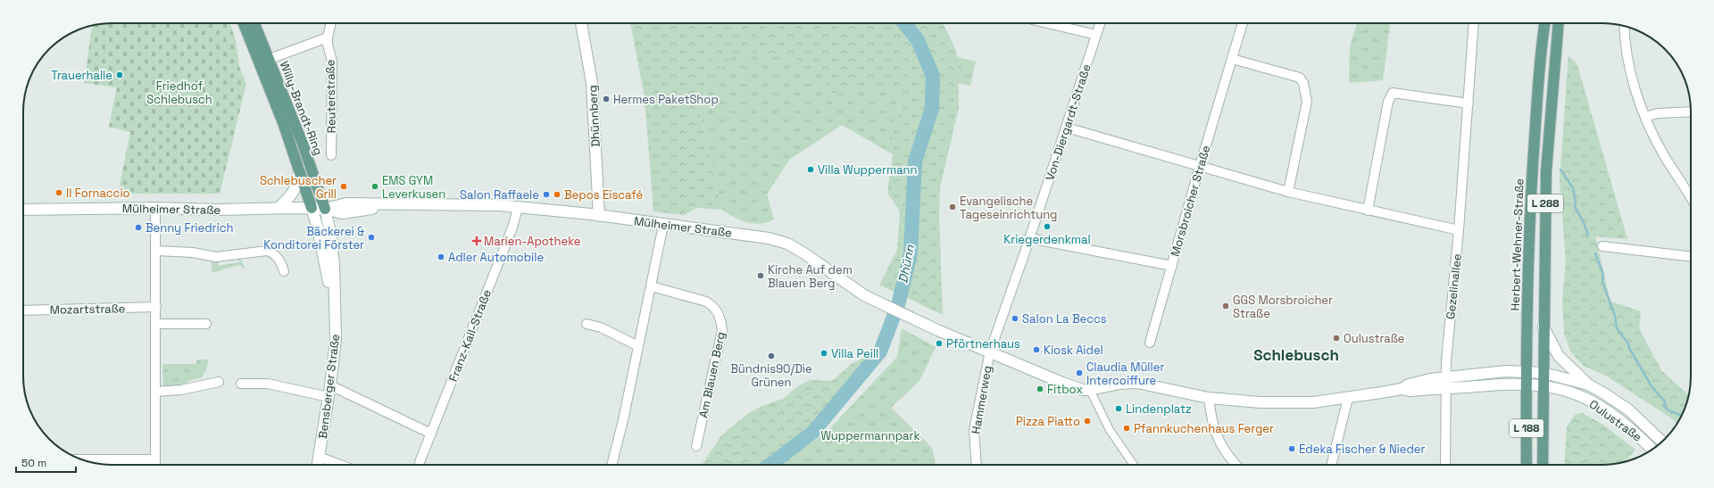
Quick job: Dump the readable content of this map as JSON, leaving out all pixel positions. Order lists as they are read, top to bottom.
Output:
{
  "streets": {
    "main road": [
      "Willy-Brandt-Ring",
      "Dhünnberg",
      "L 288",
      "Mülheimer Straße",
      "Herbert-Wehner-Straße",
      "Bensberger Straße",
      "Oulustraße",
      "L 188"
    ],
    "street": [
      "Reuterstraße",
      "Von-Diergardt-Straße",
      "Morsbroicher Straße",
      "Gezelinallee",
      "Mozartstraße",
      "Franz-Kail-Straße",
      "Am Blauen Berg",
      "Hammerweg"
    ]
  },
  "crossings": [
    ["Willy-Brandt-Ring", "Mülheimer Straße"],
    ["Willy-Brandt-Ring", "Bensberger Straße"],
    ["Dhünnberg", "Mülheimer Straße"],
    ["Von-Diergardt-Straße", "Mülheimer Straße"],
    ["Von-Diergardt-Straße", "Hammerweg"],
    ["L 288", "Oulustraße"],
    ["L 288", "L 188"],
    ["Mülheimer Straße", "Franz-Kail-Straße"],
    ["Mülheimer Straße", "Bensberger Straße"],
    ["Mülheimer Straße", "Hammerweg"],
    ["Mülheimer Straße", "Oulustraße"],
    ["Herbert-Wehner-Straße", "Oulustraße"],
    ["Gezelinallee", "Oulustraße"],
    ["Oulustraße", "L 188"]
  ],
  "districts": ["Schlebusch"],
  "water": ["Dhünn"],
  "parks": ["Friedhof Schlebusch", "Wuppermannpark"],
  "places": {
    "other": [
      "Trauerhalle",
      "Hermes PaketShop",
      "Villa Wuppermann",
      "Schlebuscher Grill",
      "EMS GYM Leverkusen",
      "Il Fornaccio",
      "Salon Raffaele",
      "Bepos Eiscafé",
      "Evangelische Tageseinrichtung",
      "Kriegerdenkmal",
      "Benny Friedrich",
      "Bäckerei & Konditorei Förster",
      "Adler Automobile",
      "Kirche Auf dem Blauen Berg",
      "GGS Morsbroicher Straße",
      "Salon La Beccs",
      "Oulustraße",
      "Pförtnerhaus",
      "Kiosk Aidel",
      "Villa Peill",
      "Bündnis90/Die Grünen",
      "Claudia Müller Intercoiffure",
      "Fitbox",
      "Lindenplatz",
      "Pizza Piatto",
      "Pfannkuchenhaus Ferger",
      "Edeka Fischer & Nieder"
    ],
    "health": ["Marien-Apotheke"]
  },
  "scale_bar": "50 m"
}
